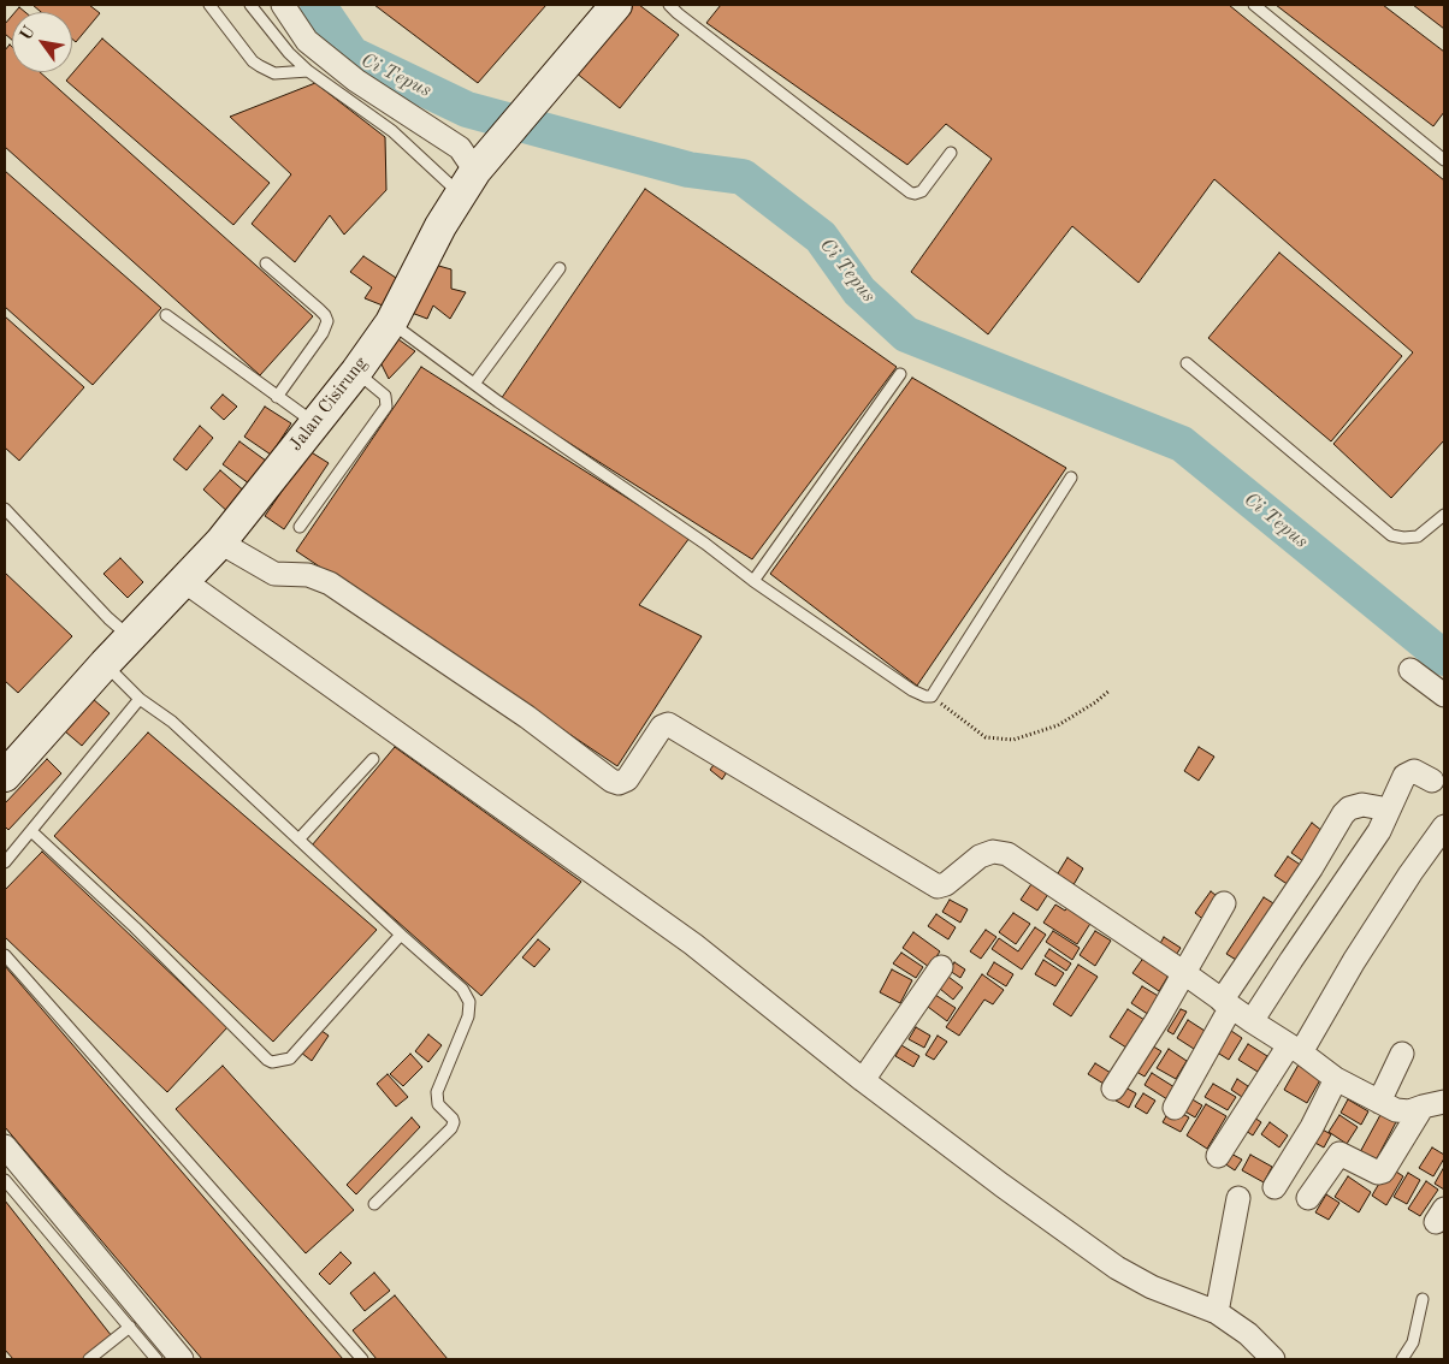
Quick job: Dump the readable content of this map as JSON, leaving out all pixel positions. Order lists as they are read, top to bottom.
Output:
{
  "streets": {
    "main road": ["Jalan Cisirung"]
  },
  "water": ["Ci Tepus"],
  "north": "top left"
}
